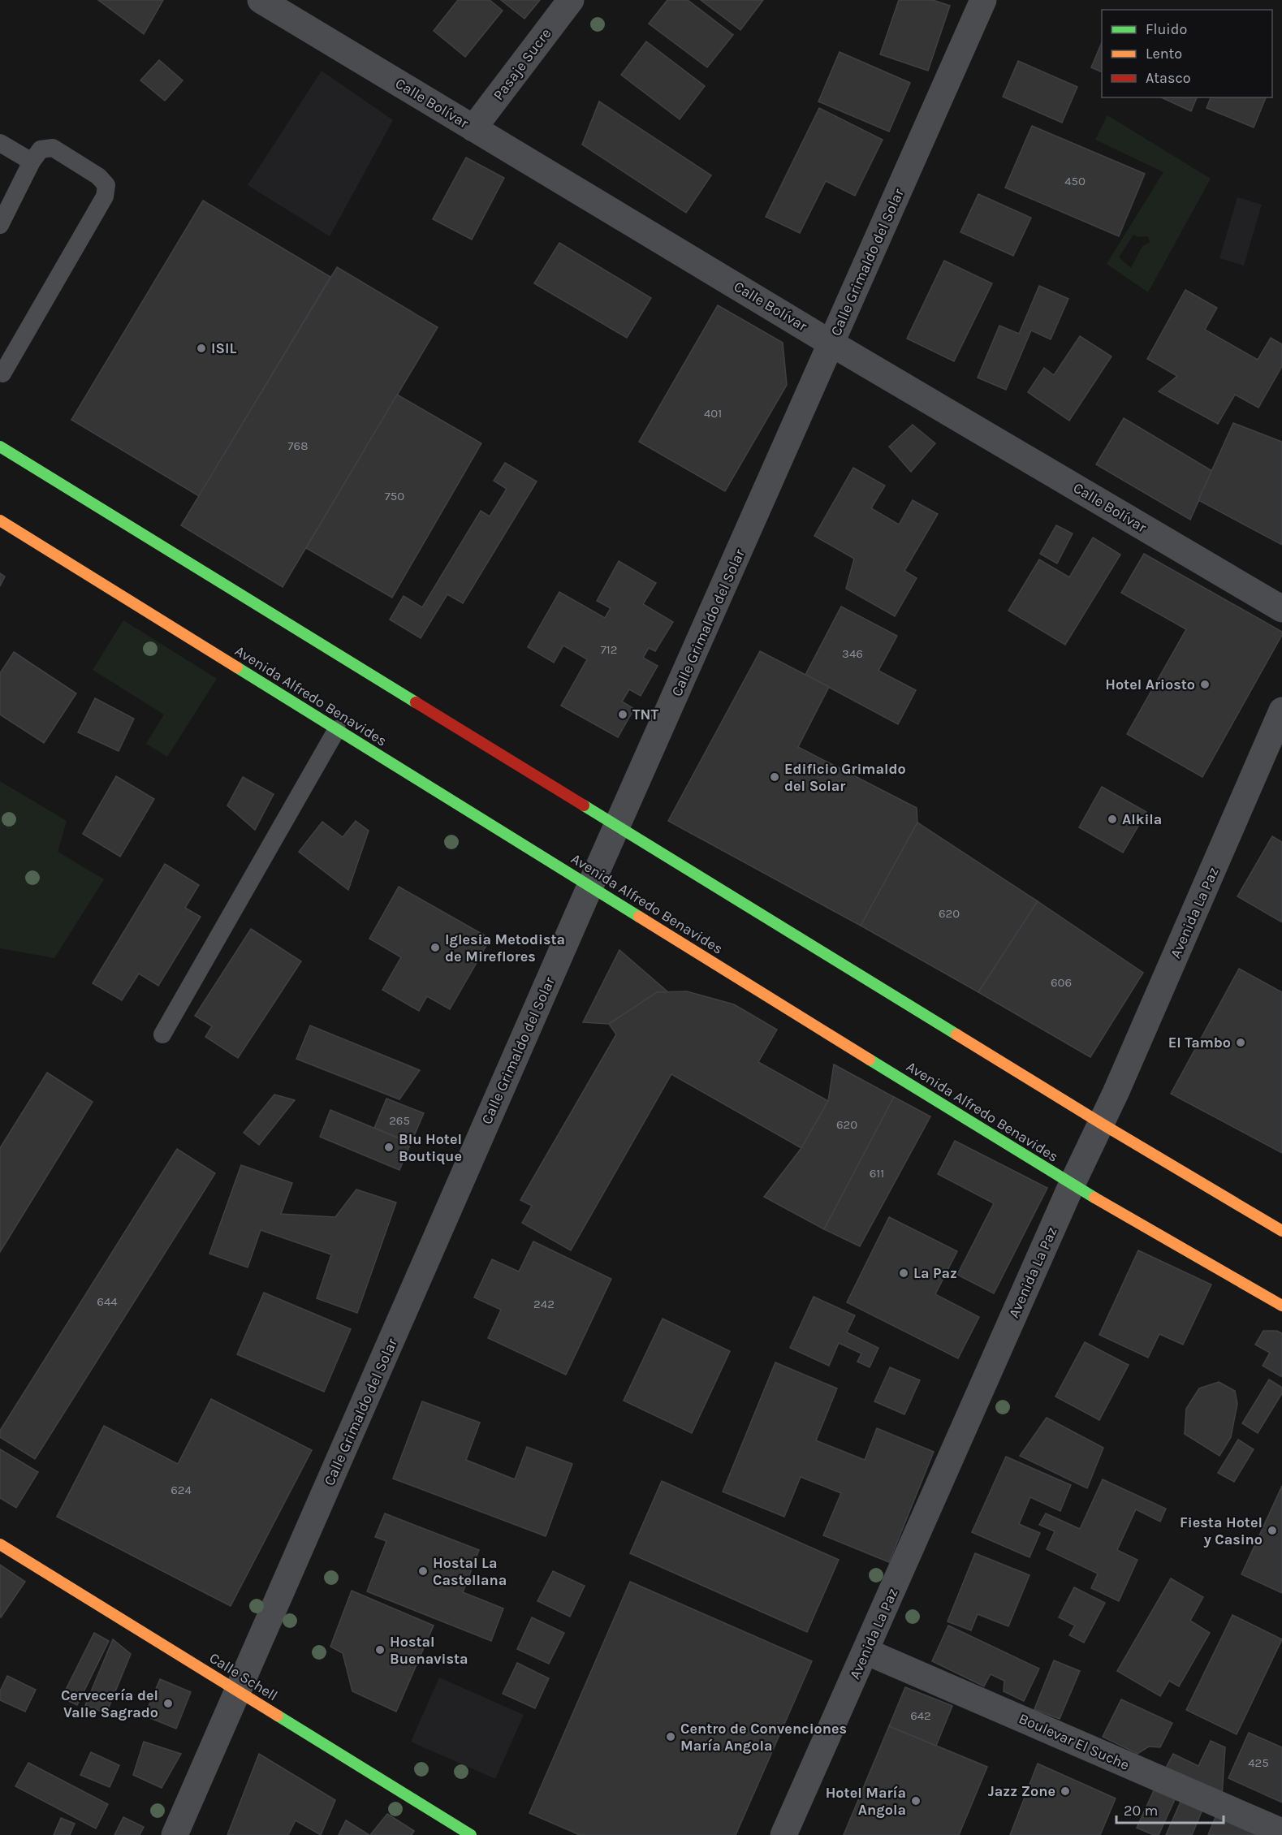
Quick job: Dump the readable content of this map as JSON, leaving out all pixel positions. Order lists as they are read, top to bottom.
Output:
{
  "streets": {
    "main road": ["Avenida Alfredo Benavides", "Calle Schell"],
    "street": [
      "Pasaje Sucre",
      "Calle Bolívar",
      "Calle Grimaldo del Solar",
      "Avenida La Paz",
      "Boulevar El Suche"
    ]
  },
  "crossings": [
    ["Pasaje Sucre", "Calle Bolívar"],
    ["Calle Bolívar", "Calle Grimaldo del Solar"],
    ["Calle Grimaldo del Solar", "Avenida Alfredo Benavides"],
    ["Calle Grimaldo del Solar", "Calle Schell"],
    ["Avenida Alfredo Benavides", "Avenida La Paz"],
    ["Avenida La Paz", "Boulevar El Suche"]
  ],
  "places": [
    "ISIL",
    "Hotel Ariosto",
    "TNT",
    "Edificio Grimaldo del Solar",
    "Alkila",
    "Iglesia Metodista de Mireflores",
    "El Tambo",
    "Blu Hotel Boutique",
    "La Paz",
    "Fiesta Hotel y Casino",
    "Hostal La Castellana",
    "Hostal Buenavista",
    "Cervecería del Valle Sagrado",
    "Centro de Convenciones María Angola",
    "Jazz Zone",
    "Hotel María Angola"
  ],
  "house_numbers": [
    "450",
    "401",
    "768",
    "750",
    "712",
    "346",
    "620",
    "606",
    "265",
    "620",
    "611",
    "644",
    "242",
    "624",
    "642",
    "425"
  ],
  "legend": ["Fluido", "Lento", "Atasco"],
  "scale_bar": "20 m"
}
